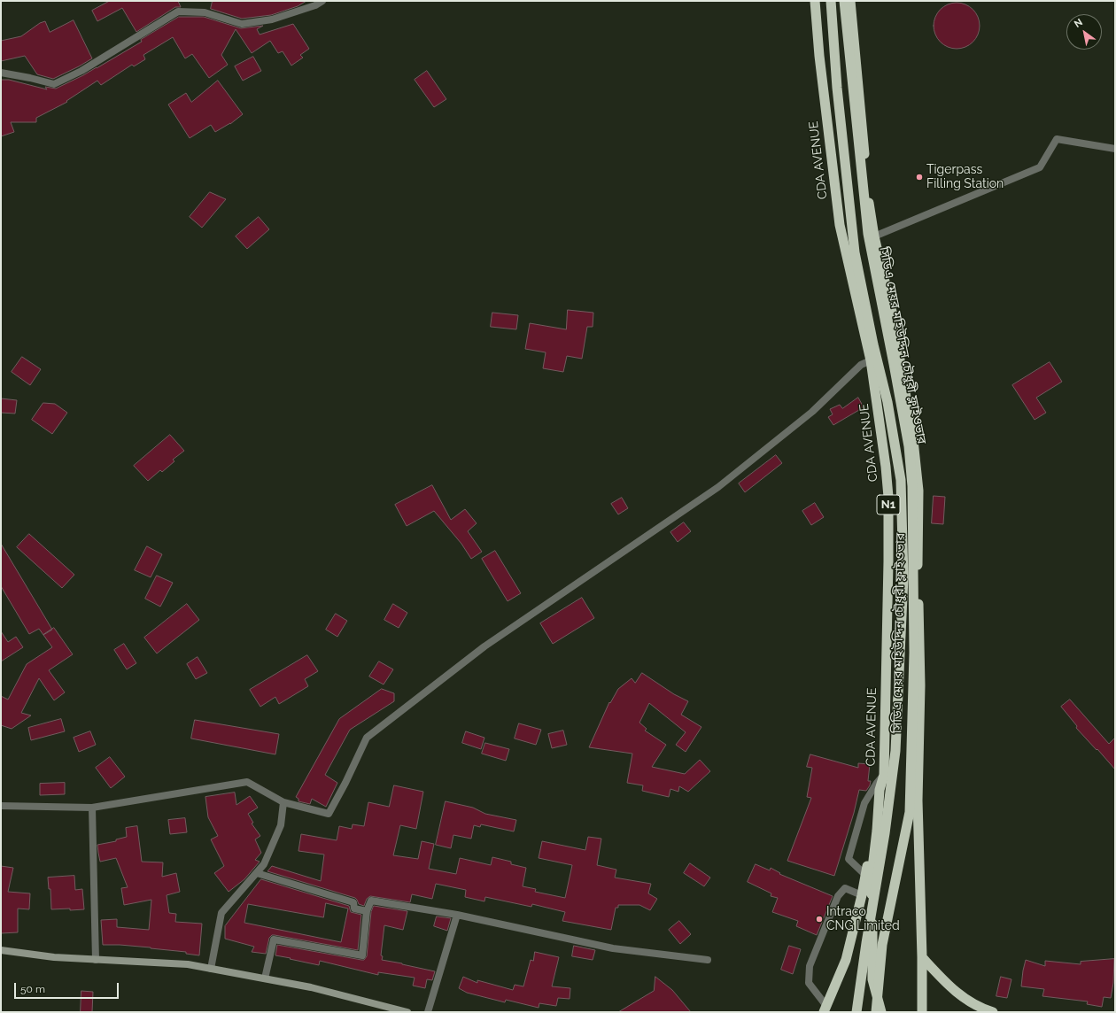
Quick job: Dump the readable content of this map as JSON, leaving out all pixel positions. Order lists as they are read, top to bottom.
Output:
{
  "streets": {
    "highway": ["CDA AVENUE", "সিডিএ মেয়র মহিউদ্দিন চৌধুরী ফ্লাইওভার", "N1"]
  },
  "places": ["Tigerpass Filling Station", "Intraco CNG Limited"],
  "scale_bar": "50 m",
  "north": "top left"
}
